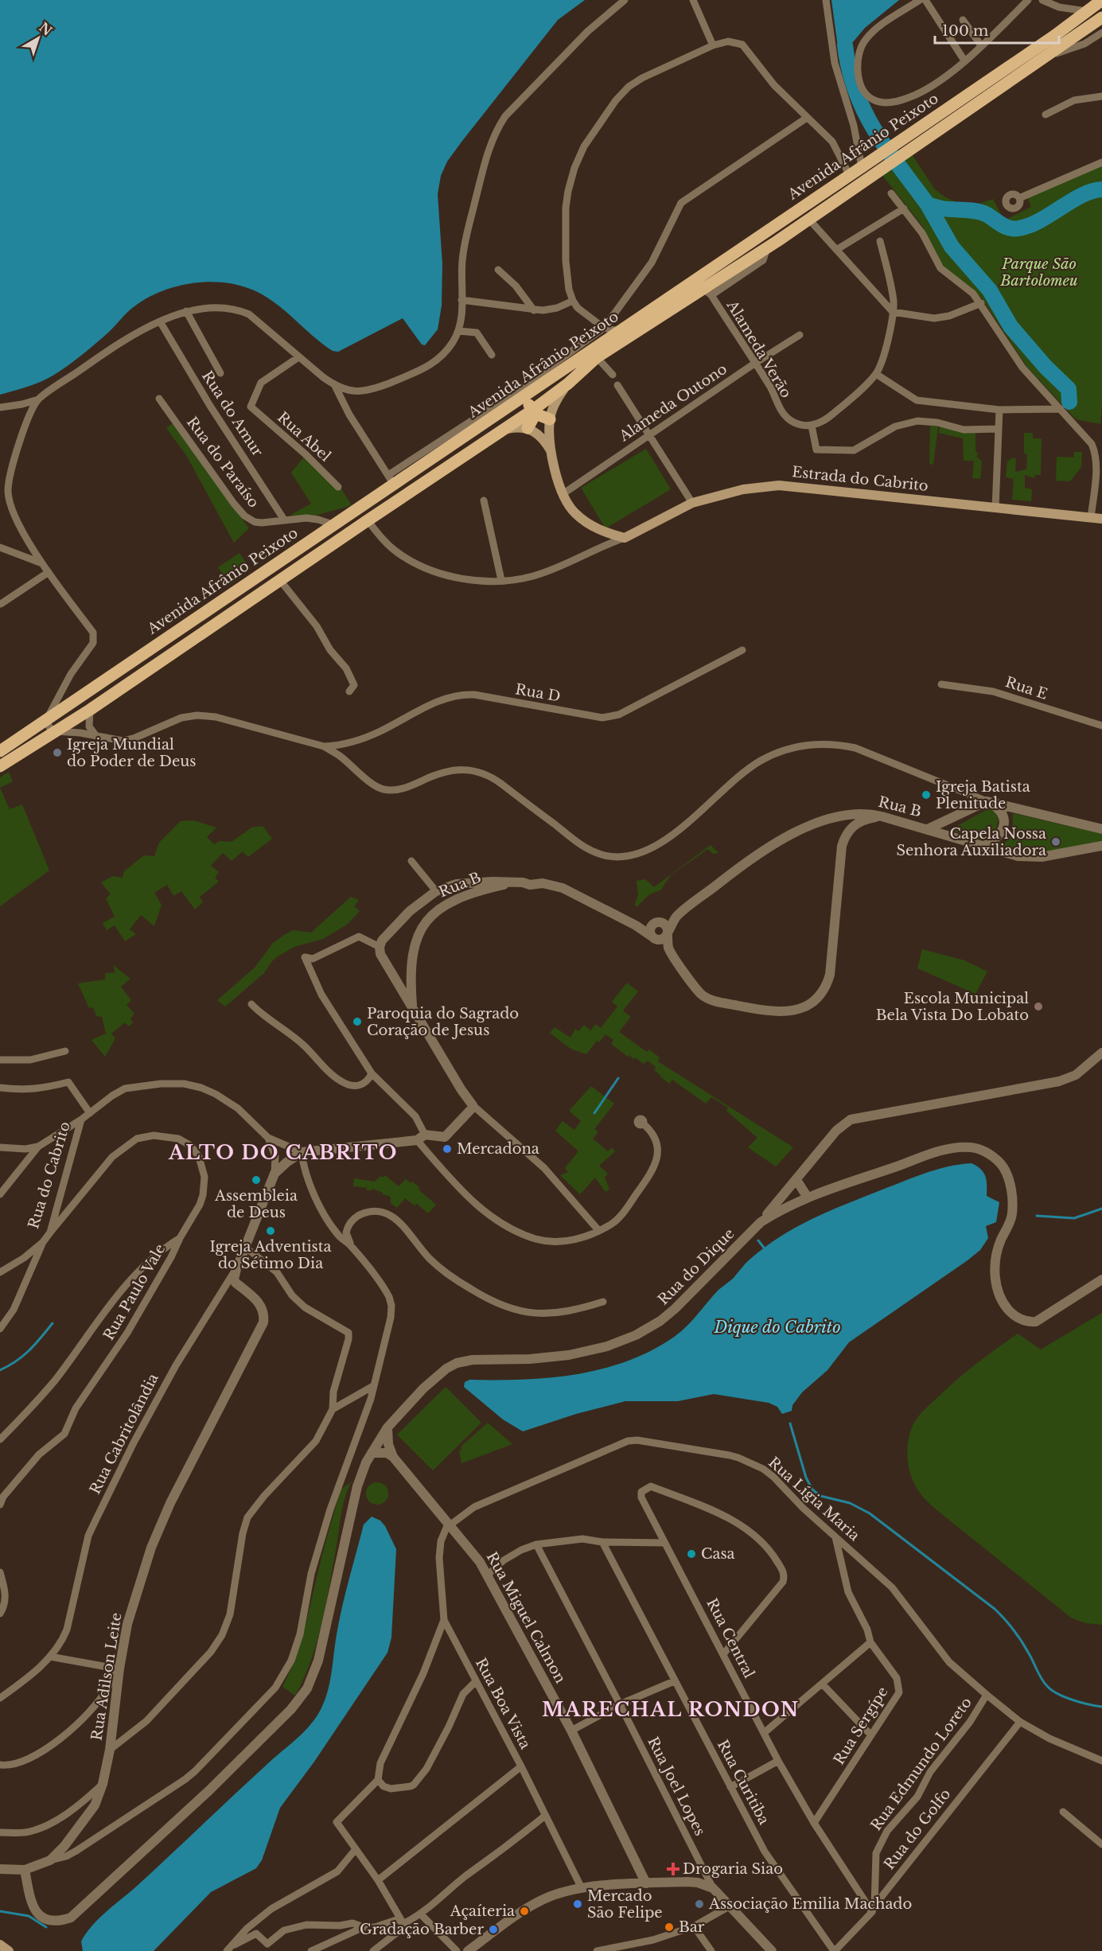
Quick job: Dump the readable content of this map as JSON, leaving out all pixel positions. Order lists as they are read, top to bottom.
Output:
{
  "streets": {
    "main road": ["Avenida Afrânio Peixoto", "Estrada do Cabrito"],
    "street": [
      "Alameda Verão",
      "Alameda Outono",
      "Rua do Amur",
      "Rua Abel",
      "Rua do Paraíso",
      "Rua E",
      "Rua D",
      "Rua B",
      "Rua do Cabrito",
      "Rua do Dique",
      "Rua Paulo Vale",
      "Rua Cabritolândia",
      "Rua Lígia Maria",
      "Rua Miguel Calmon",
      "Rua Central",
      "Rua Adilson Leite",
      "Rua Boa Vista",
      "Rua Sergípe",
      "Rua Edmundo Loreto",
      "Rua Curitiba",
      "Rua Joel Lopes",
      "Rua do Golfo"
    ]
  },
  "crossings": [
    ["Avenida Afrânio Peixoto", "Alameda Verão"],
    ["Avenida Afrânio Peixoto", "Rua do Paraíso"],
    ["Avenida Afrânio Peixoto", "Estrada do Cabrito"],
    ["Alameda Verão", "Alameda Outono"],
    ["Rua do Amur", "Rua do Paraíso"],
    ["Rua do Cabrito", "Rua Cabritolândia"],
    ["Rua do Dique", "Rua Adilson Leite"],
    ["Rua Cabritolândia", "Rua Adilson Leite"],
    ["Rua Lígia Maria", "Rua Miguel Calmon"],
    ["Rua Lígia Maria", "Rua Boa Vista"],
    ["Rua Lígia Maria", "Rua Sergípe"],
    ["Rua Lígia Maria", "Rua Edmundo Loreto"],
    ["Rua Lígia Maria", "Rua do Golfo"],
    ["Rua Miguel Calmon", "Rua Boa Vista"],
    ["Rua Central", "Rua Sergípe"],
    ["Rua Central", "Rua Edmundo Loreto"],
    ["Rua Central", "Rua do Golfo"],
    ["Rua Edmundo Loreto", "Rua do Golfo"],
    ["Rua Curitiba", "Rua do Golfo"]
  ],
  "districts": ["ALTO DO CABRITO", "MARECHAL RONDON"],
  "water": ["Dique do Cabrito"],
  "parks": ["Parque São Bartolomeu"],
  "places": {
    "other": [
      "Igreja Mundial do Poder de Deus",
      "Igreja Batista Plenitude",
      "Capela Nossa Senhora Auxiliadora",
      "Escola Municipal Bela Vista Do Lobato",
      "Paroquia do Sagrado Coração de Jesus",
      "Mercadona",
      "Assembleia de Deus",
      "Igreja Adventista do Sétimo Dia",
      "Casa",
      "Mercado São Felipe",
      "Associação Emilia Machado",
      "Açaíteria",
      "Bar",
      "Gradação Barber"
    ],
    "health": ["Drogaria Siao"]
  },
  "scale_bar": "100 m",
  "north": "top right"
}
